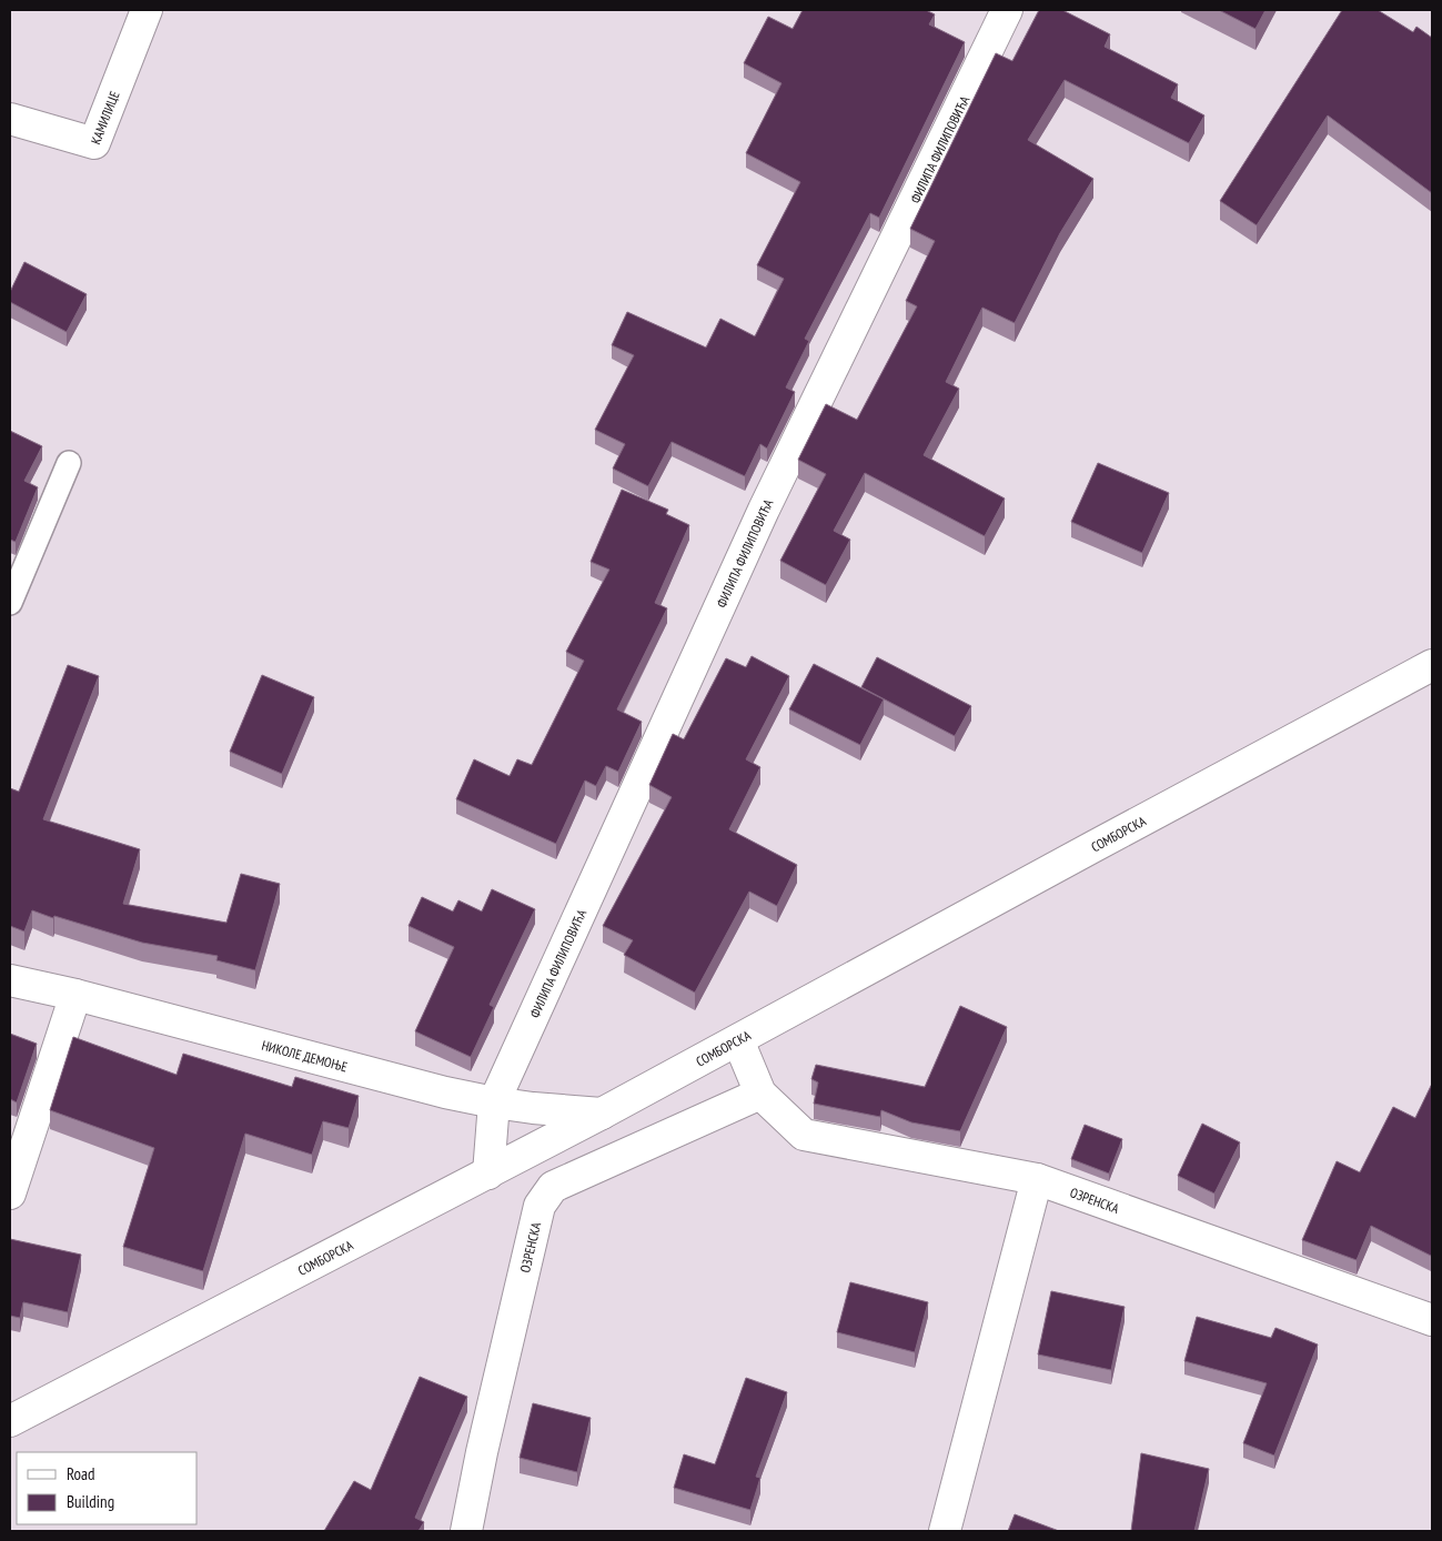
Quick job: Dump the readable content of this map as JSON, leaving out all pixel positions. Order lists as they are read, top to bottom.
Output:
{
  "streets": {
    "street": [
      "КАМИЛИЦЕ",
      "ФИЛИПА ФИЛИПОВИЋА",
      "СОМБОРСКА",
      "НИКОЛЕ ДЕМОЊЕ",
      "ОЗРЕНСКА"
    ]
  },
  "crossings": [
    ["ФИЛИПА ФИЛИПОВИЋА", "НИКОЛЕ ДЕМОЊЕ"],
    ["СОМБОРСКА", "НИКОЛЕ ДЕМОЊЕ"],
    ["СОМБОРСКА", "ОЗРЕНСКА"]
  ],
  "legend": ["Road", "Building"]
}
